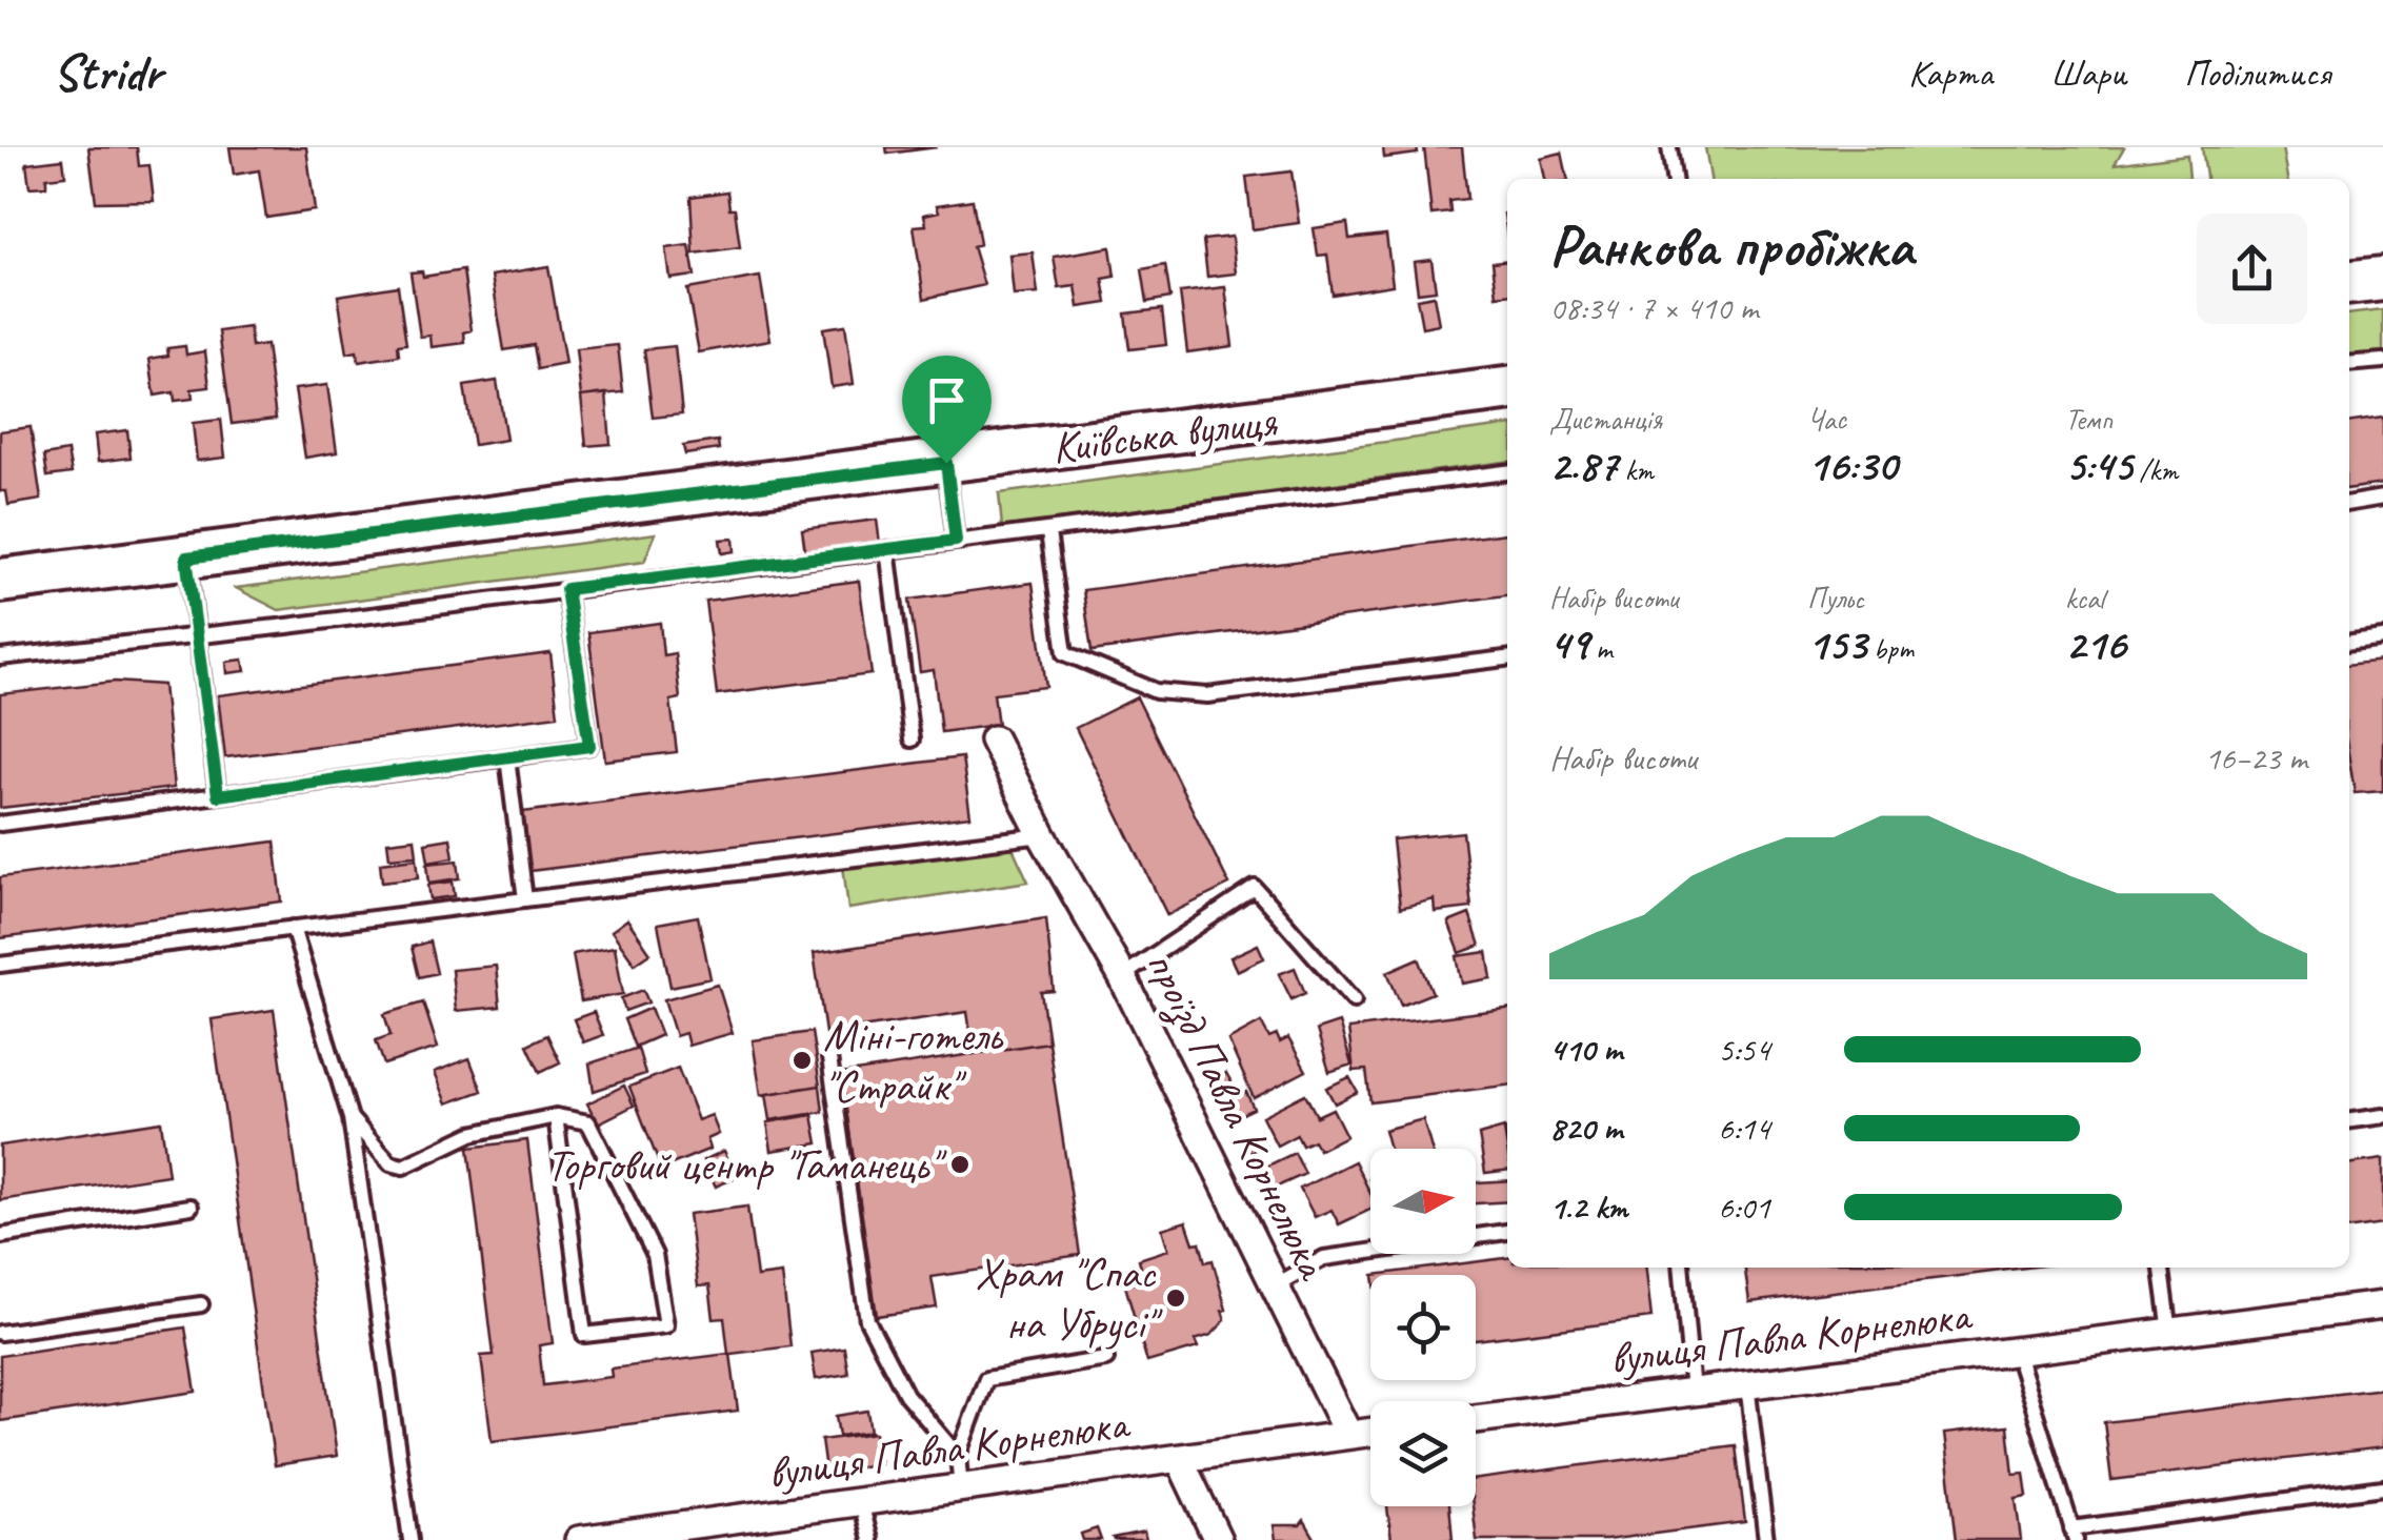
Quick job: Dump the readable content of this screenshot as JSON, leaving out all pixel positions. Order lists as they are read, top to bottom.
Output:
{
  "streets": {
    "main road": ["Київська вулиця"],
    "street": ["проїзд Павла Корнелюка", "вулиця Павла Корнелюка"]
  },
  "crossings": [
    ["проїзд Павла Корнелюка", "вулиця Павла Корнелюка"]
  ],
  "places": ["Міні-готель \"Страйк\"", "Торговий центр \"Гаманець\"", "Храм \"Спас на Убрусі\""],
  "north": "right",
  "page": {
    "header": "Stridr",
    "nav": ["Карта", "Шари", "Поділитися"],
    "heading": ["Ранкова пробіжка", "08:34 · 7 × 410 m"],
    "stats": [
      ["Дистанція", "2.87 km"],
      ["Час", "16:30"],
      ["Темп", "5:45 /km"],
      ["Набір висоти", "49 m"],
      ["Пульс", "153 bpm"],
      ["kcal", "216"]
    ],
    "chart": ["Набір висоти", "16–23 m"],
    "list": [
      {
        "name": "410 m",
        "note": "5:54"
      },
      {
        "name": "820 m",
        "note": "6:14"
      },
      {
        "name": "1.2 km",
        "note": "6:01"
      }
    ]
  }
}
